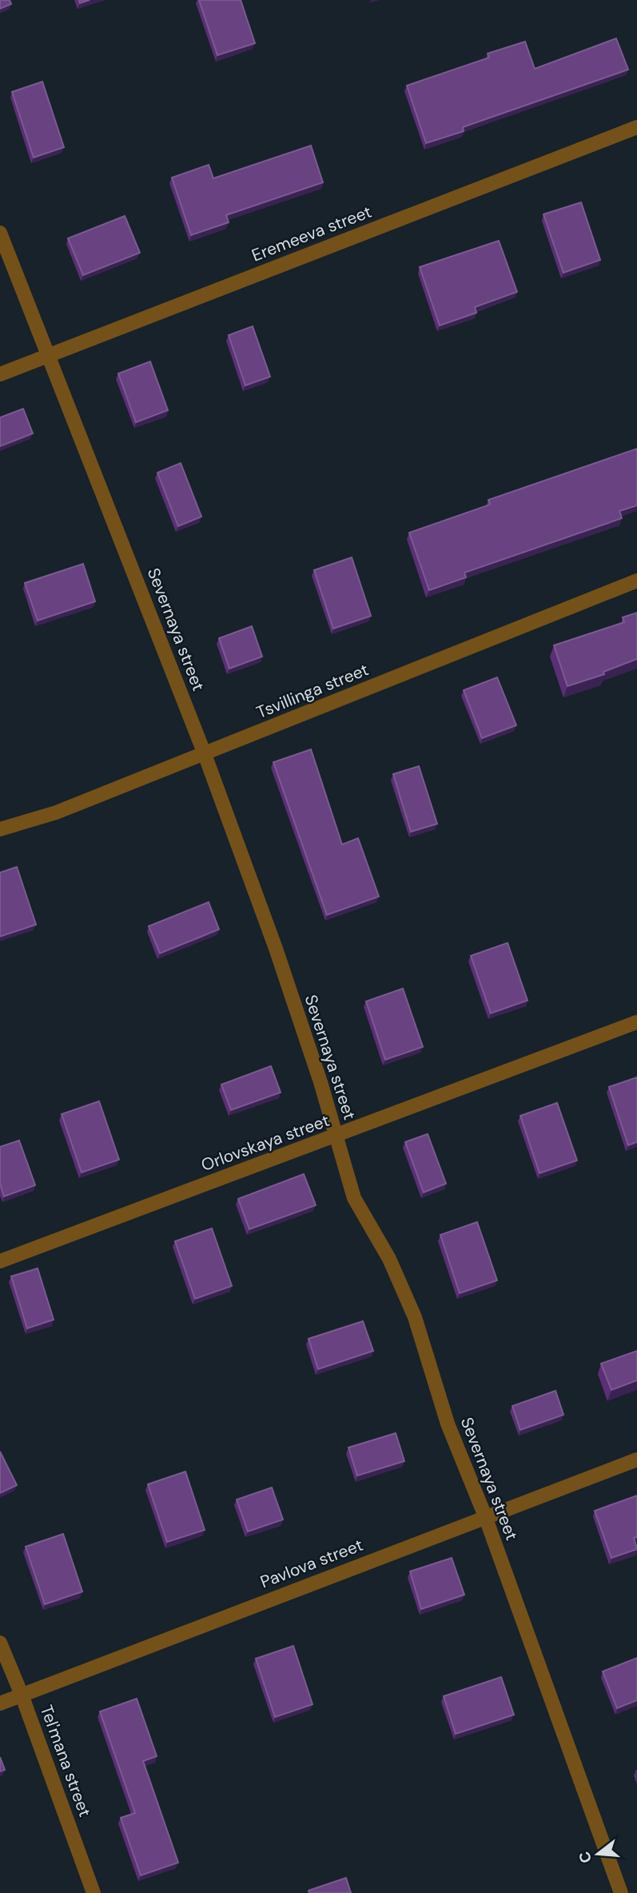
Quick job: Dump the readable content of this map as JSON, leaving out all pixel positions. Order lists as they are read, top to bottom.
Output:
{
  "streets": {
    "street": [
      "Eremeeva street",
      "Severnaya street",
      "Tsvillinga street",
      "Orlovskaya street",
      "Pavlova street",
      "Tel'mana street"
    ]
  },
  "crossings": [
    ["Eremeeva street", "Severnaya street"],
    ["Severnaya street", "Tsvillinga street"],
    ["Severnaya street", "Orlovskaya street"],
    ["Severnaya street", "Pavlova street"],
    ["Pavlova street", "Tel'mana street"]
  ],
  "north": "left"
}
